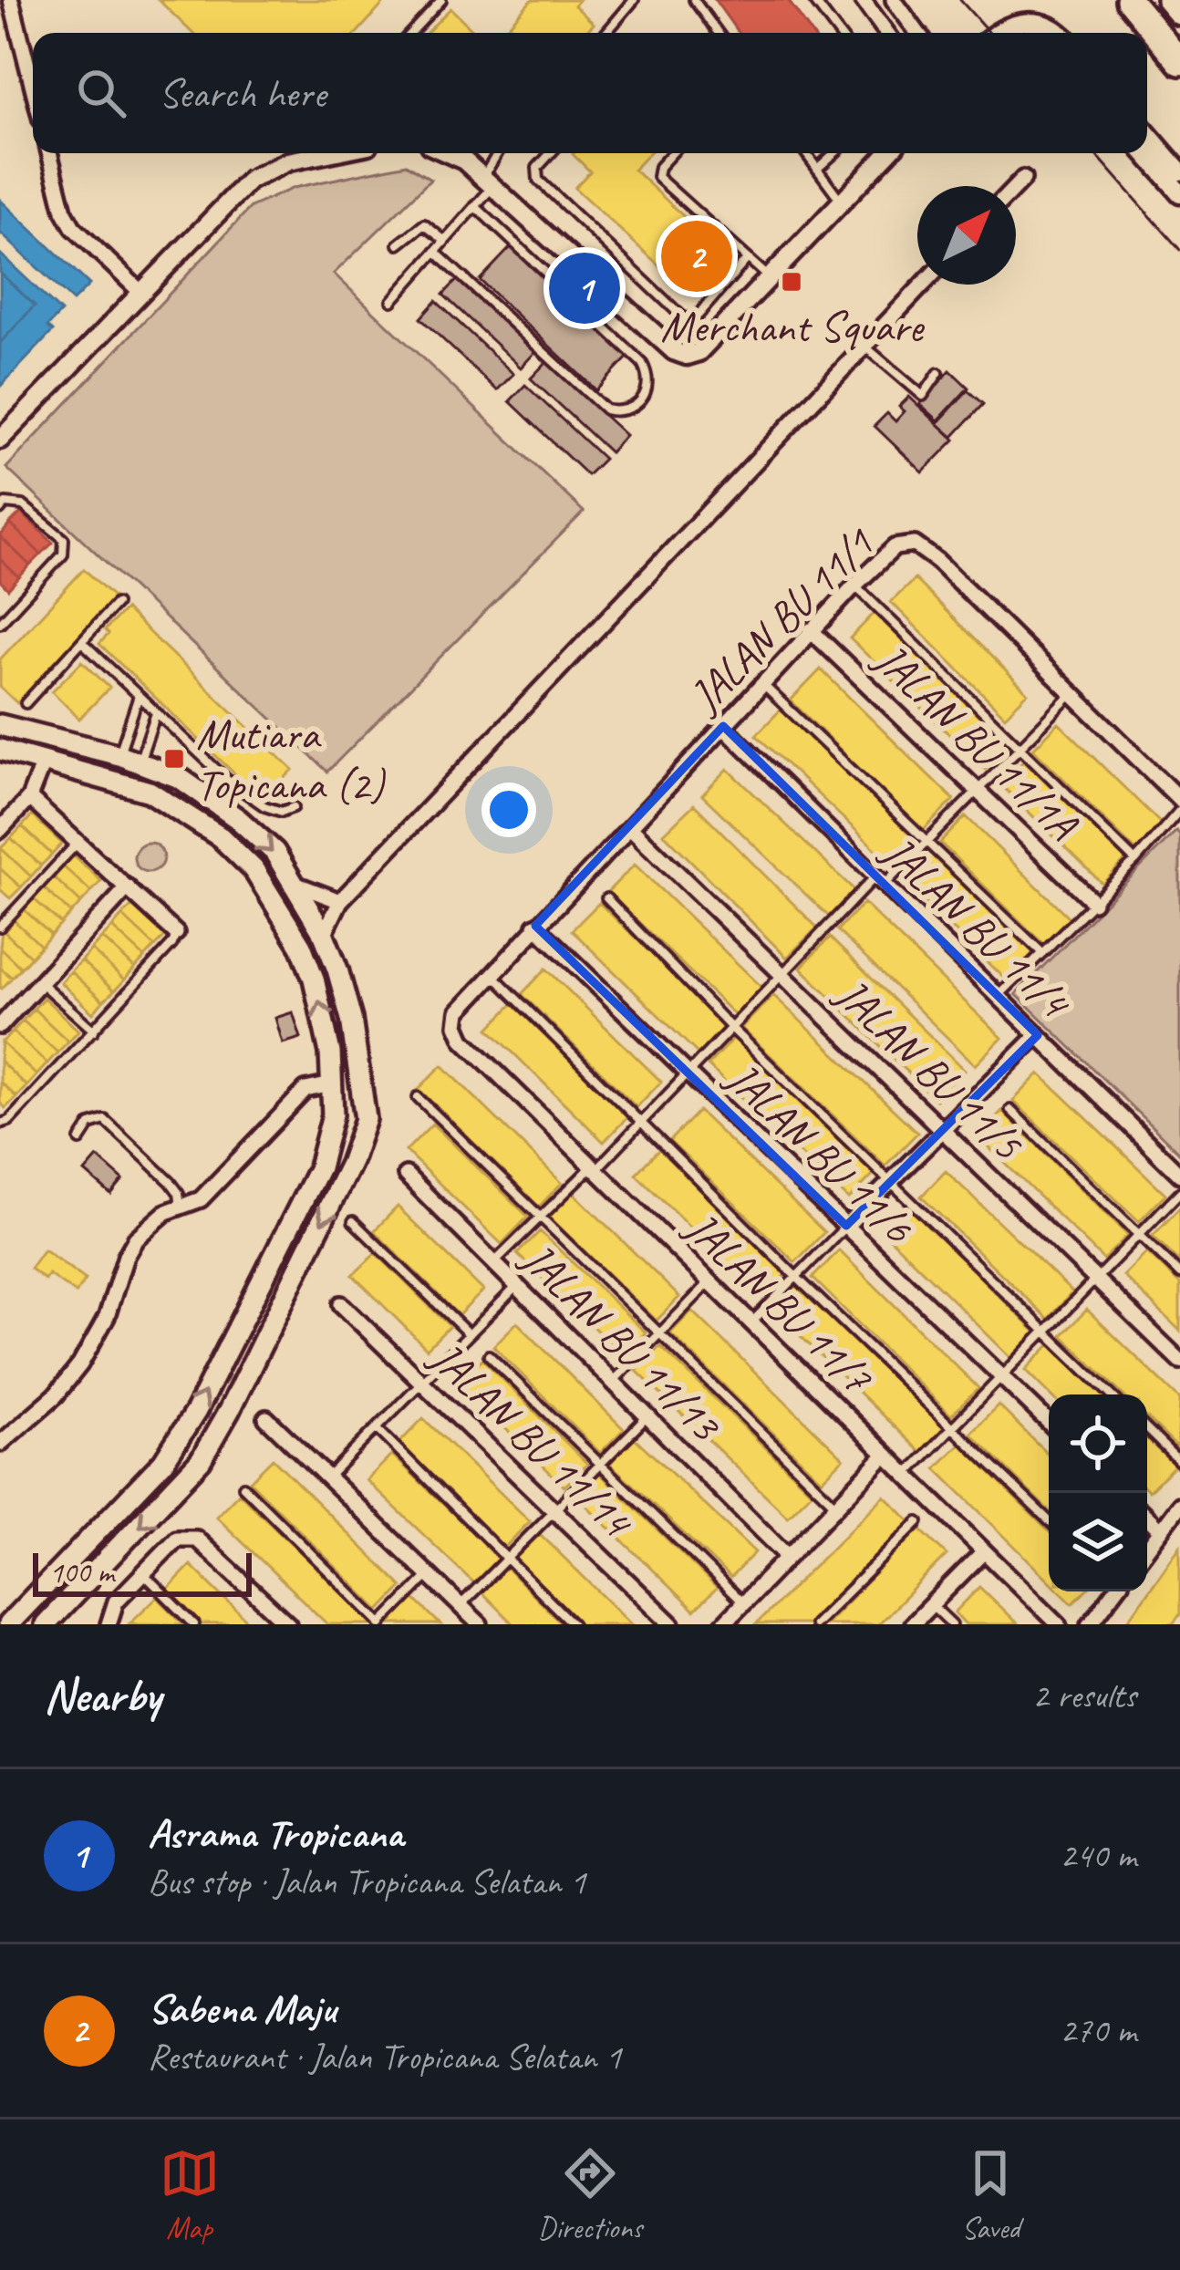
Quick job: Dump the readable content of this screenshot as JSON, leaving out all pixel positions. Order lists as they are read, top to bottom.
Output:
{
  "streets": {
    "street": [
      "JALAN BU 11/1",
      "JALAN BU 11/1A",
      "JALAN BU 11/4",
      "JALAN BU 11/5",
      "JALAN BU 11/6",
      "JALAN BU 11/7",
      "JALAN BU 11/13",
      "JALAN BU 11/14"
    ]
  },
  "crossings": [
    ["JALAN BU 11/1", "JALAN BU 11/1A"],
    ["JALAN BU 11/1", "JALAN BU 11/4"],
    ["JALAN BU 11/1", "JALAN BU 11/5"],
    ["JALAN BU 11/1", "JALAN BU 11/6"],
    ["JALAN BU 11/1", "JALAN BU 11/7"]
  ],
  "places": {
    "transit": ["Merchant Square", "Mutiara Topicana (2)"]
  },
  "scale_bar": "100 m",
  "north": "top right",
  "page": {
    "search": "Search here",
    "pins": ["2", "1"],
    "scale": "100 m",
    "heading": ["Nearby", "2 results"],
    "list": [
      {
        "mark": "1",
        "name": "Asrama Tropicana",
        "note": "Bus stop · Jalan Tropicana Selatan 1",
        "value": "240 m"
      },
      {
        "mark": "2",
        "name": "Sabena Maju",
        "note": "Restaurant · Jalan Tropicana Selatan 1",
        "value": "270 m"
      }
    ],
    "nav": ["Map", "Directions", "Saved"]
  }
}
